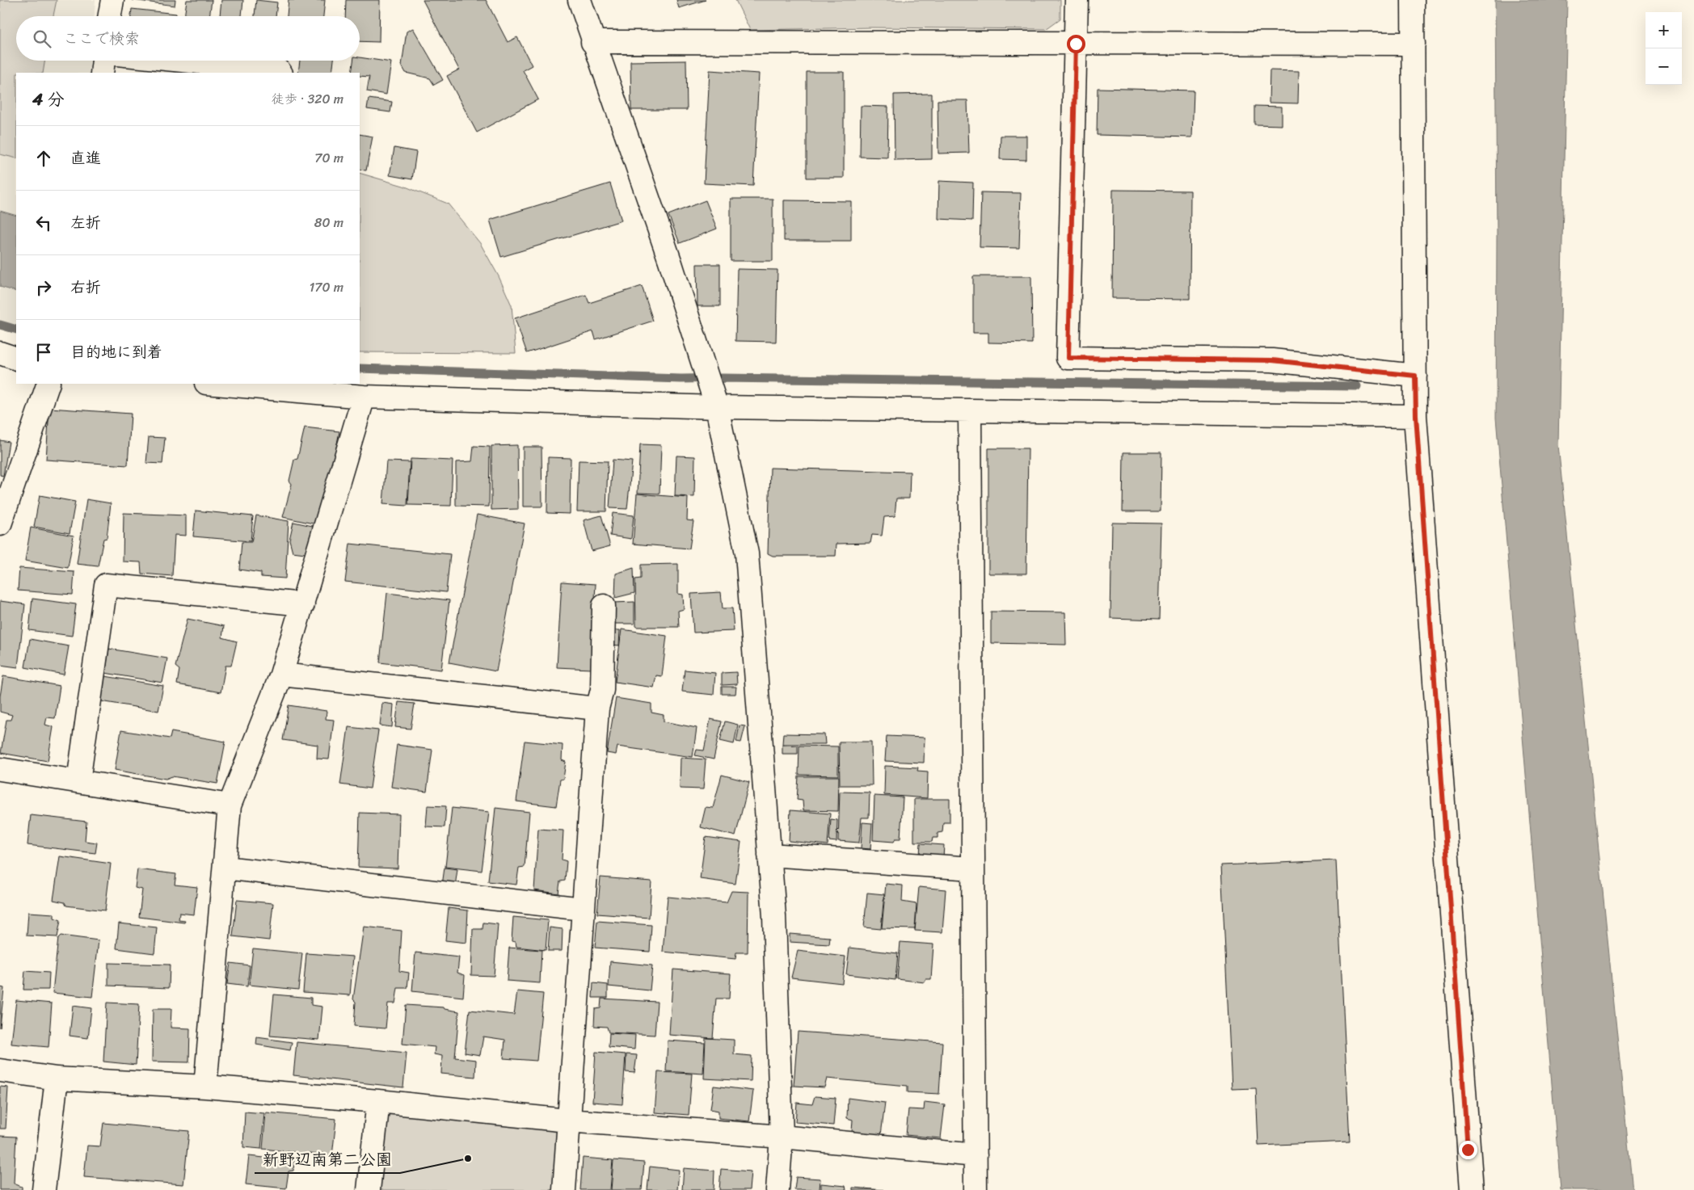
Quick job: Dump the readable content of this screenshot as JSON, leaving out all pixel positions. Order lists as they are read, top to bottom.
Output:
{
  "places": ["新野辺南第二公園"],
  "page": {
    "map_buttons": ["+", "−"],
    "search": "ここで検索",
    "heading": ["4 分", "徒歩 · 320 m"],
    "list": [
      ["直進", "70 m"],
      ["左折", "80 m"],
      ["右折", "170 m"],
      "目的地に到着"
    ]
  }
}
